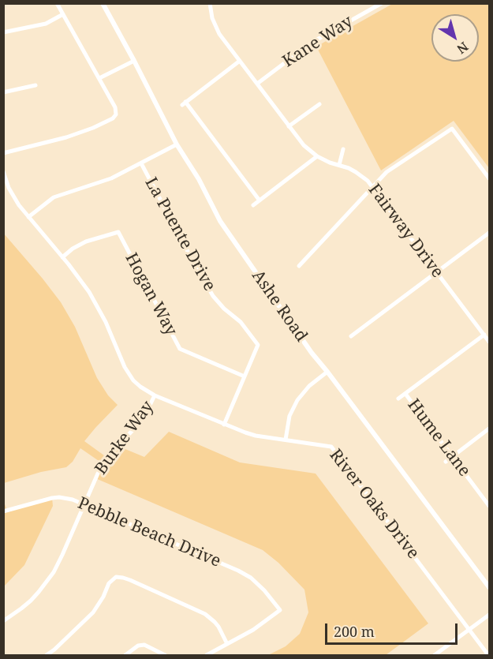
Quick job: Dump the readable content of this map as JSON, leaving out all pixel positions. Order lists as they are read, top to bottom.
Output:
{
  "streets": {
    "street": [
      "Kane Way",
      "Fairway Drive",
      "La Puente Drive",
      "Hogan Way",
      "Ashe Road",
      "Burke Way",
      "Hume Lane",
      "River Oaks Drive",
      "Pebble Beach Drive"
    ]
  },
  "crossings": [
    ["Kane Way", "Fairway Drive"],
    ["La Puente Drive", "Hogan Way"],
    ["La Puente Drive", "River Oaks Drive"],
    ["Hogan Way", "River Oaks Drive"],
    ["Burke Way", "River Oaks Drive"],
    ["Burke Way", "Pebble Beach Drive"]
  ],
  "scale_bar": "200 m",
  "north": "bottom right"
}
